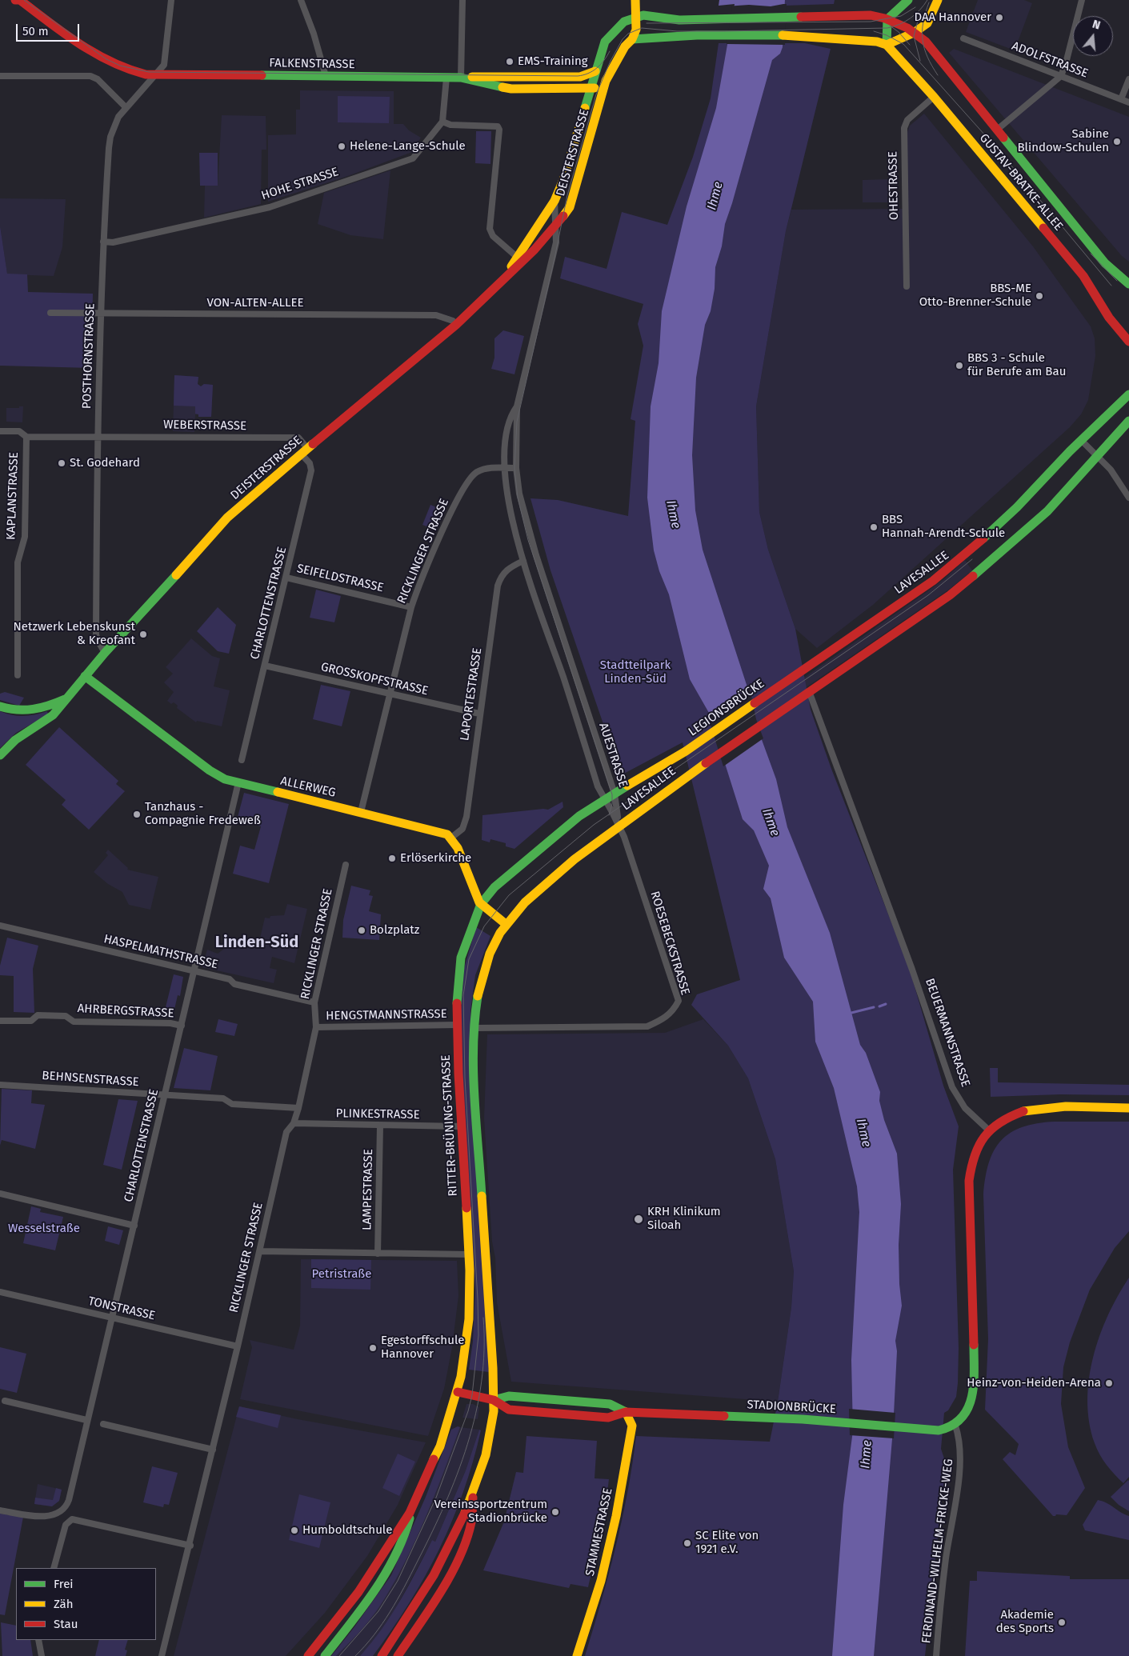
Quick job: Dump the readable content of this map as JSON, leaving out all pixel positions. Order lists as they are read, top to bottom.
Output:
{
  "streets": {
    "street": [
      "ADOLFSTRASSE",
      "FALKENSTRASSE",
      "DEISTERSTRASSE",
      "GUSTAV-BRATKE-ALLEE",
      "HOHE STRASSE",
      "OHESTRASSE",
      "VON-ALTEN-ALLEE",
      "POSTHORNSTRASSE",
      "WEBERSTRASSE",
      "KAPLANSTRASSE",
      "RICKLINGER STRASSE",
      "LAVESALLEE",
      "SEIFELDSTRASSE",
      "CHARLOTTENSTRASSE",
      "GROSSKOPFSTRASSE",
      "LAPORTESTRASSE",
      "LEGIONSBRÜCKE",
      "AUESTRASSE",
      "ALLERWEG",
      "ROESEBECKSTRASSE",
      "HASPELMATHSTRASSE",
      "AHRBERGSTRASSE",
      "HENGSTMANNSTRASSE",
      "BEUERMANNSTRASSE",
      "BEHNSENSTRASSE",
      "PLINKESTRASSE",
      "RITTER-BRÜNING-STRASSE",
      "LAMPESTRASSE",
      "TONSTRASSE",
      "STADIONBRÜCKE",
      "STAMMESTRASSE",
      "FERDINAND-WILHELM-FRICKE-WEG"
    ]
  },
  "crossings": [
    ["FALKENSTRASSE", "DEISTERSTRASSE"],
    ["FALKENSTRASSE", "POSTHORNSTRASSE"],
    ["DEISTERSTRASSE", "GUSTAV-BRATKE-ALLEE"],
    ["DEISTERSTRASSE", "VON-ALTEN-ALLEE"],
    ["DEISTERSTRASSE", "POSTHORNSTRASSE"],
    ["DEISTERSTRASSE", "WEBERSTRASSE"],
    ["DEISTERSTRASSE", "CHARLOTTENSTRASSE"],
    ["DEISTERSTRASSE", "ALLERWEG"],
    ["GUSTAV-BRATKE-ALLEE", "OHESTRASSE"],
    ["HOHE STRASSE", "POSTHORNSTRASSE"],
    ["VON-ALTEN-ALLEE", "POSTHORNSTRASSE"],
    ["POSTHORNSTRASSE", "WEBERSTRASSE"],
    ["WEBERSTRASSE", "KAPLANSTRASSE"],
    ["WEBERSTRASSE", "CHARLOTTENSTRASSE"],
    ["RICKLINGER STRASSE", "SEIFELDSTRASSE"],
    ["RICKLINGER STRASSE", "GROSSKOPFSTRASSE"],
    ["RICKLINGER STRASSE", "AUESTRASSE"],
    ["RICKLINGER STRASSE", "ALLERWEG"],
    ["RICKLINGER STRASSE", "HASPELMATHSTRASSE"],
    ["RICKLINGER STRASSE", "HENGSTMANNSTRASSE"],
    ["RICKLINGER STRASSE", "BEHNSENSTRASSE"],
    ["RICKLINGER STRASSE", "PLINKESTRASSE"],
    ["RICKLINGER STRASSE", "TONSTRASSE"],
    ["LAVESALLEE", "LEGIONSBRÜCKE"],
    ["LAVESALLEE", "AUESTRASSE"],
    ["LAVESALLEE", "ROESEBECKSTRASSE"],
    ["LAVESALLEE", "BEUERMANNSTRASSE"],
    ["LAVESALLEE", "RITTER-BRÜNING-STRASSE"],
    ["SEIFELDSTRASSE", "CHARLOTTENSTRASSE"],
    ["CHARLOTTENSTRASSE", "GROSSKOPFSTRASSE"],
    ["CHARLOTTENSTRASSE", "ALLERWEG"],
    ["CHARLOTTENSTRASSE", "HASPELMATHSTRASSE"],
    ["CHARLOTTENSTRASSE", "AHRBERGSTRASSE"],
    ["CHARLOTTENSTRASSE", "BEHNSENSTRASSE"],
    ["CHARLOTTENSTRASSE", "TONSTRASSE"],
    ["GROSSKOPFSTRASSE", "LAPORTESTRASSE"],
    ["LAPORTESTRASSE", "AUESTRASSE"],
    ["LAPORTESTRASSE", "ALLERWEG"],
    ["AUESTRASSE", "ROESEBECKSTRASSE"],
    ["AUESTRASSE", "RITTER-BRÜNING-STRASSE"],
    ["HENGSTMANNSTRASSE", "RITTER-BRÜNING-STRASSE"],
    ["PLINKESTRASSE", "RITTER-BRÜNING-STRASSE"],
    ["PLINKESTRASSE", "LAMPESTRASSE"],
    ["RITTER-BRÜNING-STRASSE", "STADIONBRÜCKE"],
    ["STADIONBRÜCKE", "STAMMESTRASSE"],
    ["STADIONBRÜCKE", "FERDINAND-WILHELM-FRICKE-WEG"]
  ],
  "districts": ["Linden-Süd"],
  "water": ["Ihme"],
  "parks": ["Stadtteilpark Linden-Süd", "Wesselstraße", "Petristraße"],
  "places": [
    "DAA Hannover",
    "EMS-Training",
    "Sabine Blindow-Schulen",
    "Helene-Lange-Schule",
    "BBS-ME Otto-Brenner-Schule",
    "BBS 3 - Schule für Berufe am Bau",
    "St. Godehard",
    "BBS Hannah-Arendt-Schule",
    "Netzwerk Lebenskunst & Kreofant",
    "Tanzhaus - Compagnie Fredeweß",
    "Erlöserkirche",
    "Bolzplatz",
    "KRH Klinikum Siloah",
    "Egestorffschule Hannover",
    "Heinz-von-Heiden-Arena",
    "Vereinssportzentrum Stadionbrücke",
    "Humboldtschule",
    "SC Elite von 1921 e.V.",
    "Akademie des Sports"
  ],
  "legend": ["Frei", "Zäh", "Stau"],
  "scale_bar": "50 m",
  "north": "top"
}
